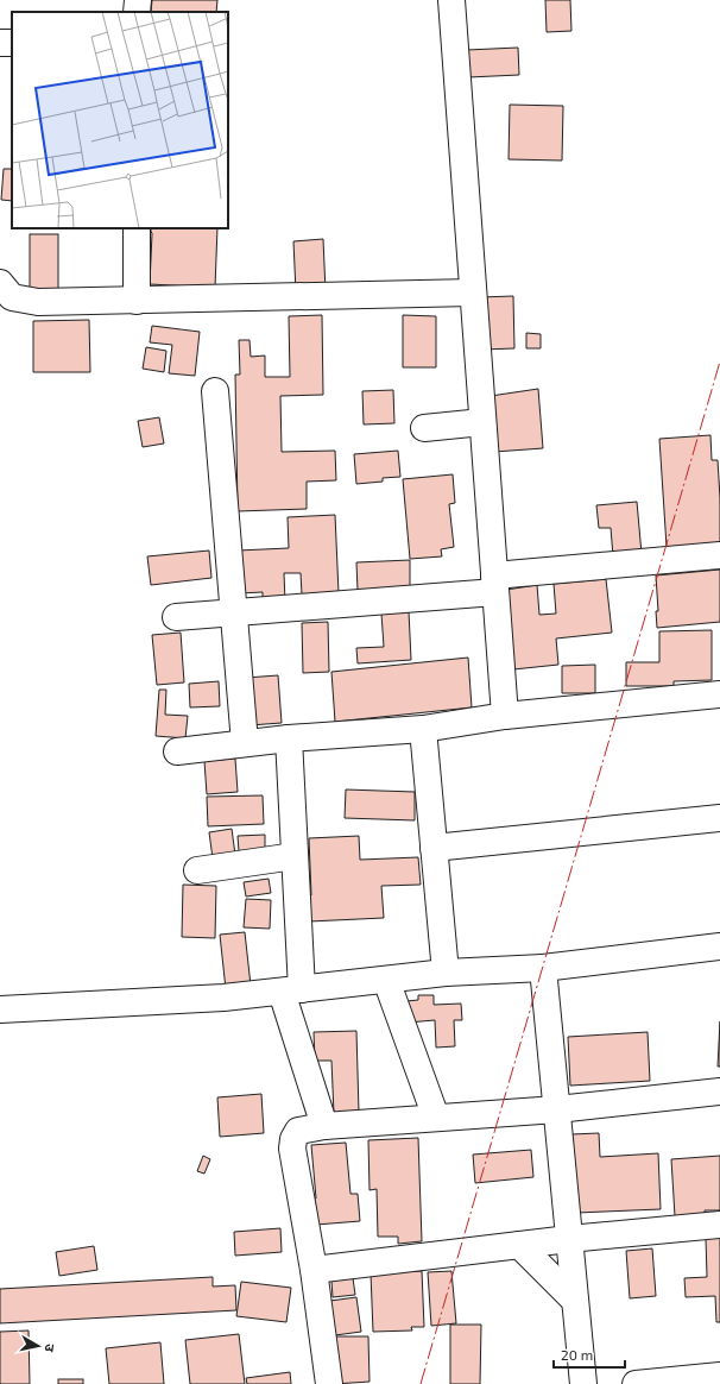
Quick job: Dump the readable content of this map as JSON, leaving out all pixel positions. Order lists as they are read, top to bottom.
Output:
{
  "scale_bar": "20 m",
  "north": "right"
}
